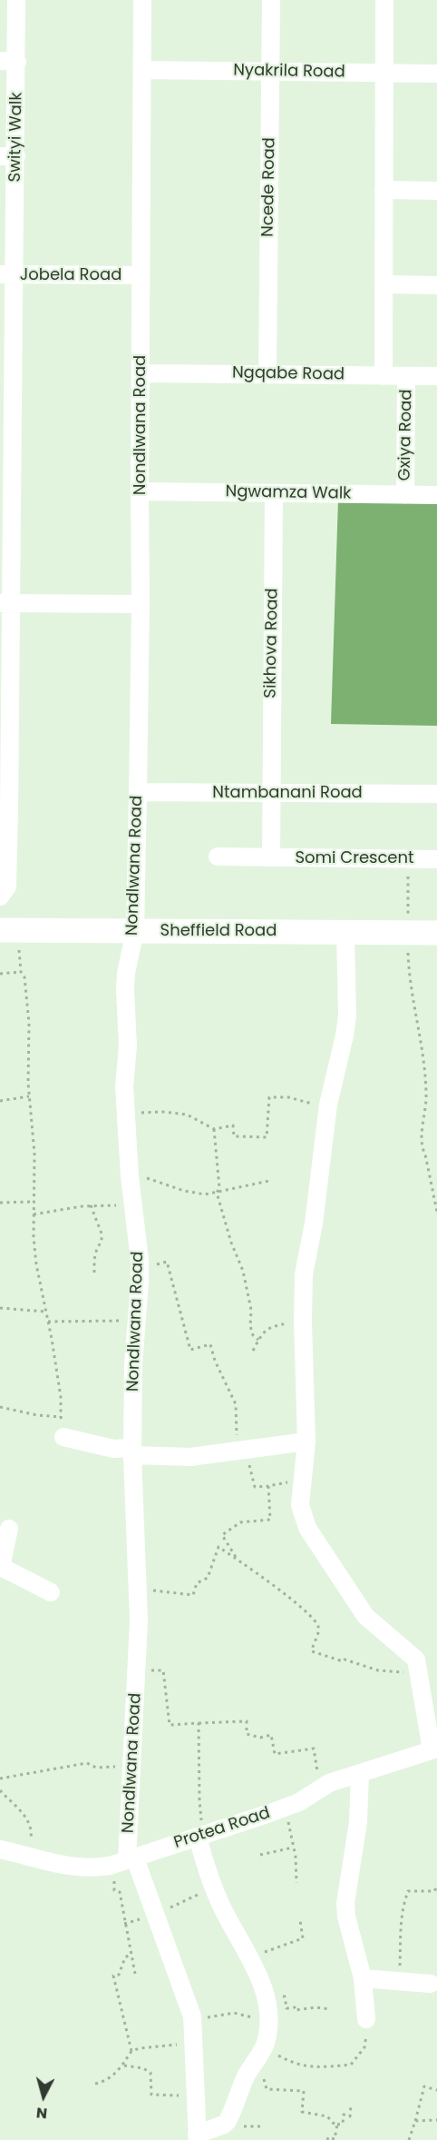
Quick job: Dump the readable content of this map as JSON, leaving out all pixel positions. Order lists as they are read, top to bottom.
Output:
{
  "streets": {
    "street": [
      "Nyakrila Road",
      "Swityi Walk",
      "Ncede Road",
      "Jobela Road",
      "Ngqabe Road",
      "Nondlwana Road",
      "Gxiya Road",
      "Ngwamza Walk",
      "Sikhova Road",
      "Ntambanani Road",
      "Somi Crescent",
      "Sheffield Road",
      "Protea Road"
    ]
  },
  "crossings": [
    ["Nyakrila Road", "Ncede Road"],
    ["Nyakrila Road", "Nondlwana Road"],
    ["Swityi Walk", "Jobela Road"],
    ["Ncede Road", "Ngqabe Road"],
    ["Jobela Road", "Nondlwana Road"],
    ["Ngqabe Road", "Nondlwana Road"],
    ["Ngqabe Road", "Gxiya Road"],
    ["Nondlwana Road", "Ngwamza Walk"],
    ["Nondlwana Road", "Ntambanani Road"],
    ["Nondlwana Road", "Sheffield Road"],
    ["Nondlwana Road", "Protea Road"],
    ["Gxiya Road", "Ngwamza Walk"],
    ["Ngwamza Walk", "Sikhova Road"],
    ["Sikhova Road", "Ntambanani Road"],
    ["Sikhova Road", "Somi Crescent"],
    ["Ntambanani Road", "Somi Crescent"]
  ],
  "north": "bottom"
}
